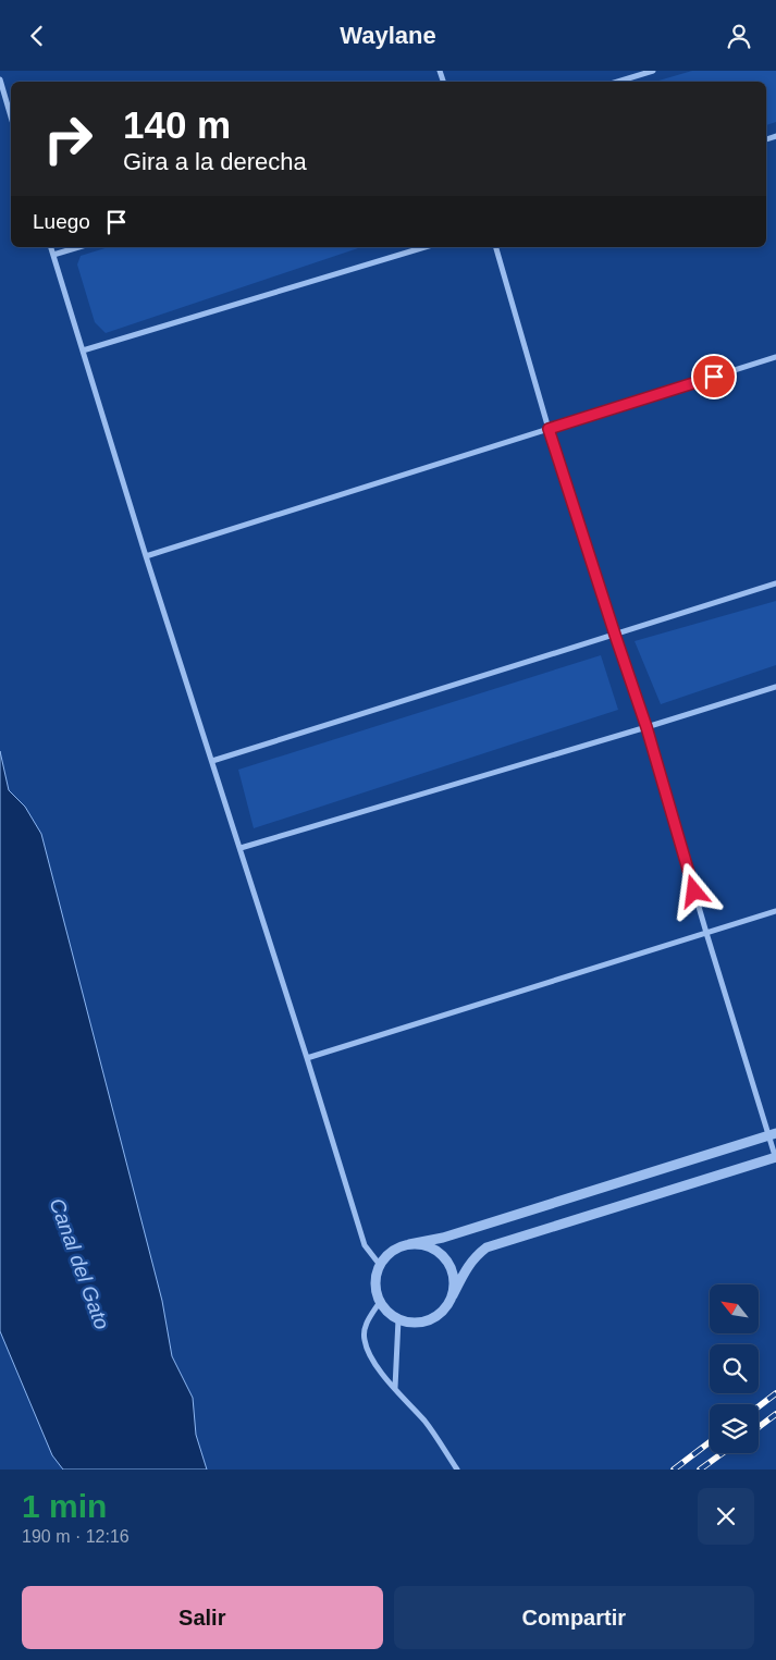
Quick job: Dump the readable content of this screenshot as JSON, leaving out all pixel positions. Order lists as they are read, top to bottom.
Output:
{
  "water": ["Canal del Gato"],
  "north": "top left",
  "page": {
    "header": "Waylane",
    "turn": ["140 m", "Gira a la derecha"],
    "then": "Luego",
    "heading": ["1 min", "190 m · 12:16"],
    "buttons": ["Salir", "Compartir"]
  }
}
